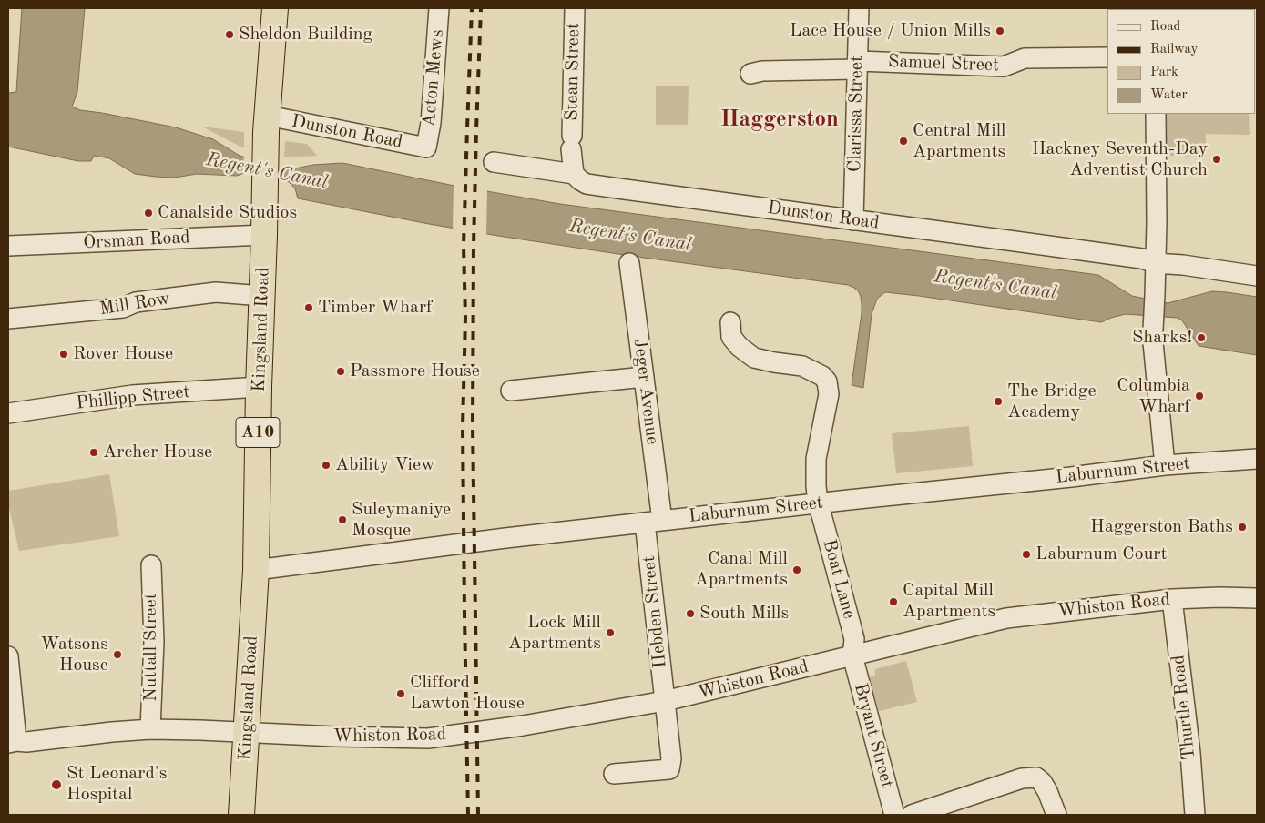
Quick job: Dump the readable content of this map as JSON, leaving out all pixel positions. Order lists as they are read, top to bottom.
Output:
{
  "streets": {
    "highway": ["Kingsland Road", "A10"],
    "street": [
      "Samuel Street",
      "Stean Street",
      "Acton Mews",
      "Clarissa Street",
      "Dunston Road",
      "Orsman Road",
      "Mill Row",
      "Jeger Avenue",
      "Phillipp Street",
      "Laburnum Street",
      "Boat Lane",
      "Whiston Road",
      "Hebden Street",
      "Nuttall Street",
      "Thurtle Road",
      "Bryant Street"
    ]
  },
  "crossings": [
    ["Samuel Street", "Clarissa Street"],
    ["Stean Street", "Dunston Road"],
    ["Acton Mews", "Dunston Road"],
    ["Clarissa Street", "Dunston Road"],
    ["Dunston Road", "Kingsland Road"],
    ["Orsman Road", "Kingsland Road"],
    ["Mill Row", "Kingsland Road"],
    ["Kingsland Road", "Phillipp Street"],
    ["Kingsland Road", "Laburnum Street"],
    ["Kingsland Road", "Whiston Road"],
    ["Jeger Avenue", "Laburnum Street"],
    ["Jeger Avenue", "Hebden Street"],
    ["Laburnum Street", "Boat Lane"],
    ["Laburnum Street", "Hebden Street"],
    ["Boat Lane", "Whiston Road"],
    ["Boat Lane", "Bryant Street"],
    ["Whiston Road", "Hebden Street"],
    ["Whiston Road", "Thurtle Road"],
    ["Whiston Road", "Bryant Street"]
  ],
  "districts": ["Haggerston"],
  "water": ["Regent's Canal"],
  "places": [
    "Lace House / Union Mills",
    "Sheldon Building",
    "Central Mill Apartments",
    "Hackney Seventh-Day Adventist Church",
    "Canalside Studios",
    "Timber Wharf",
    "Sharks!",
    "Rover House",
    "Passmore House",
    "Columbia Wharf",
    "The Bridge Academy",
    "Archer House",
    "Ability View",
    "Suleymaniye Mosque",
    "Haggerston Baths",
    "Laburnum Court",
    "Canal Mill Apartments",
    "Capital Mill Apartments",
    "South Mills",
    "Lock Mill Apartments",
    "Watsons House",
    "Clifford Lawton House",
    "St Leonard's Hospital"
  ],
  "legend": [
    "Road",
    "Railway",
    "Park",
    "Water"
  ]
}
